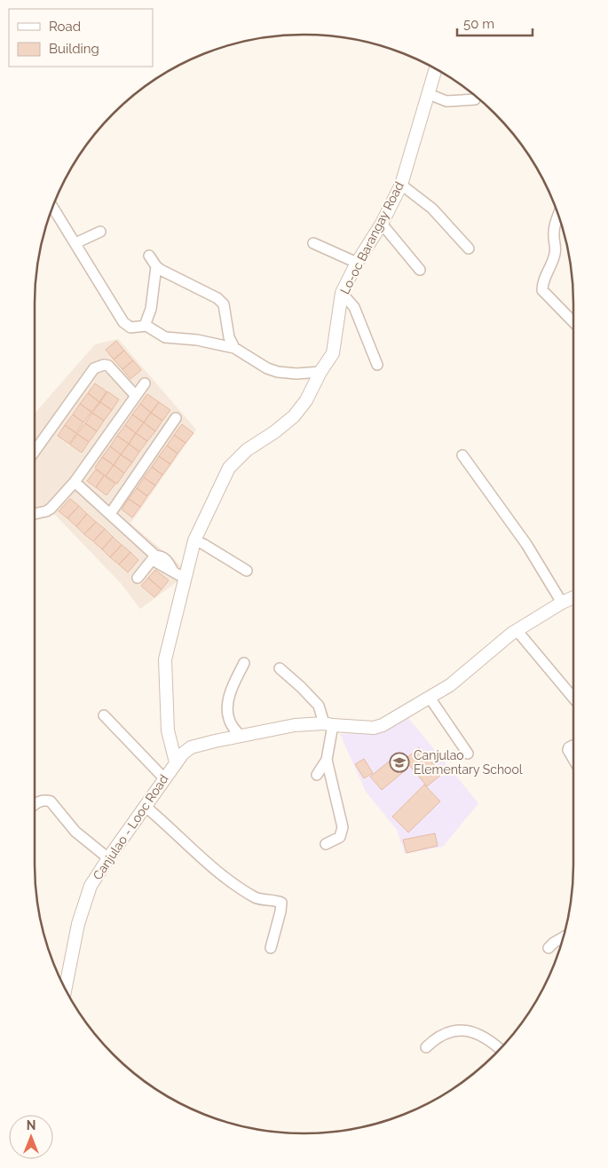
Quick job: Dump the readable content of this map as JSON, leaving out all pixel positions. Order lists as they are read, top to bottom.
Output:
{
  "streets": {
    "street": ["Lo-oc Barangay Road", "Canjulao - Looc Road"]
  },
  "crossings": [
    ["Lo-oc Barangay Road", "Canjulao - Looc Road"]
  ],
  "places": {
    "school or university": ["Canjulao Elementary School"]
  },
  "legend": ["Road", "Building"],
  "scale_bar": "50 m",
  "north": "top"
}
